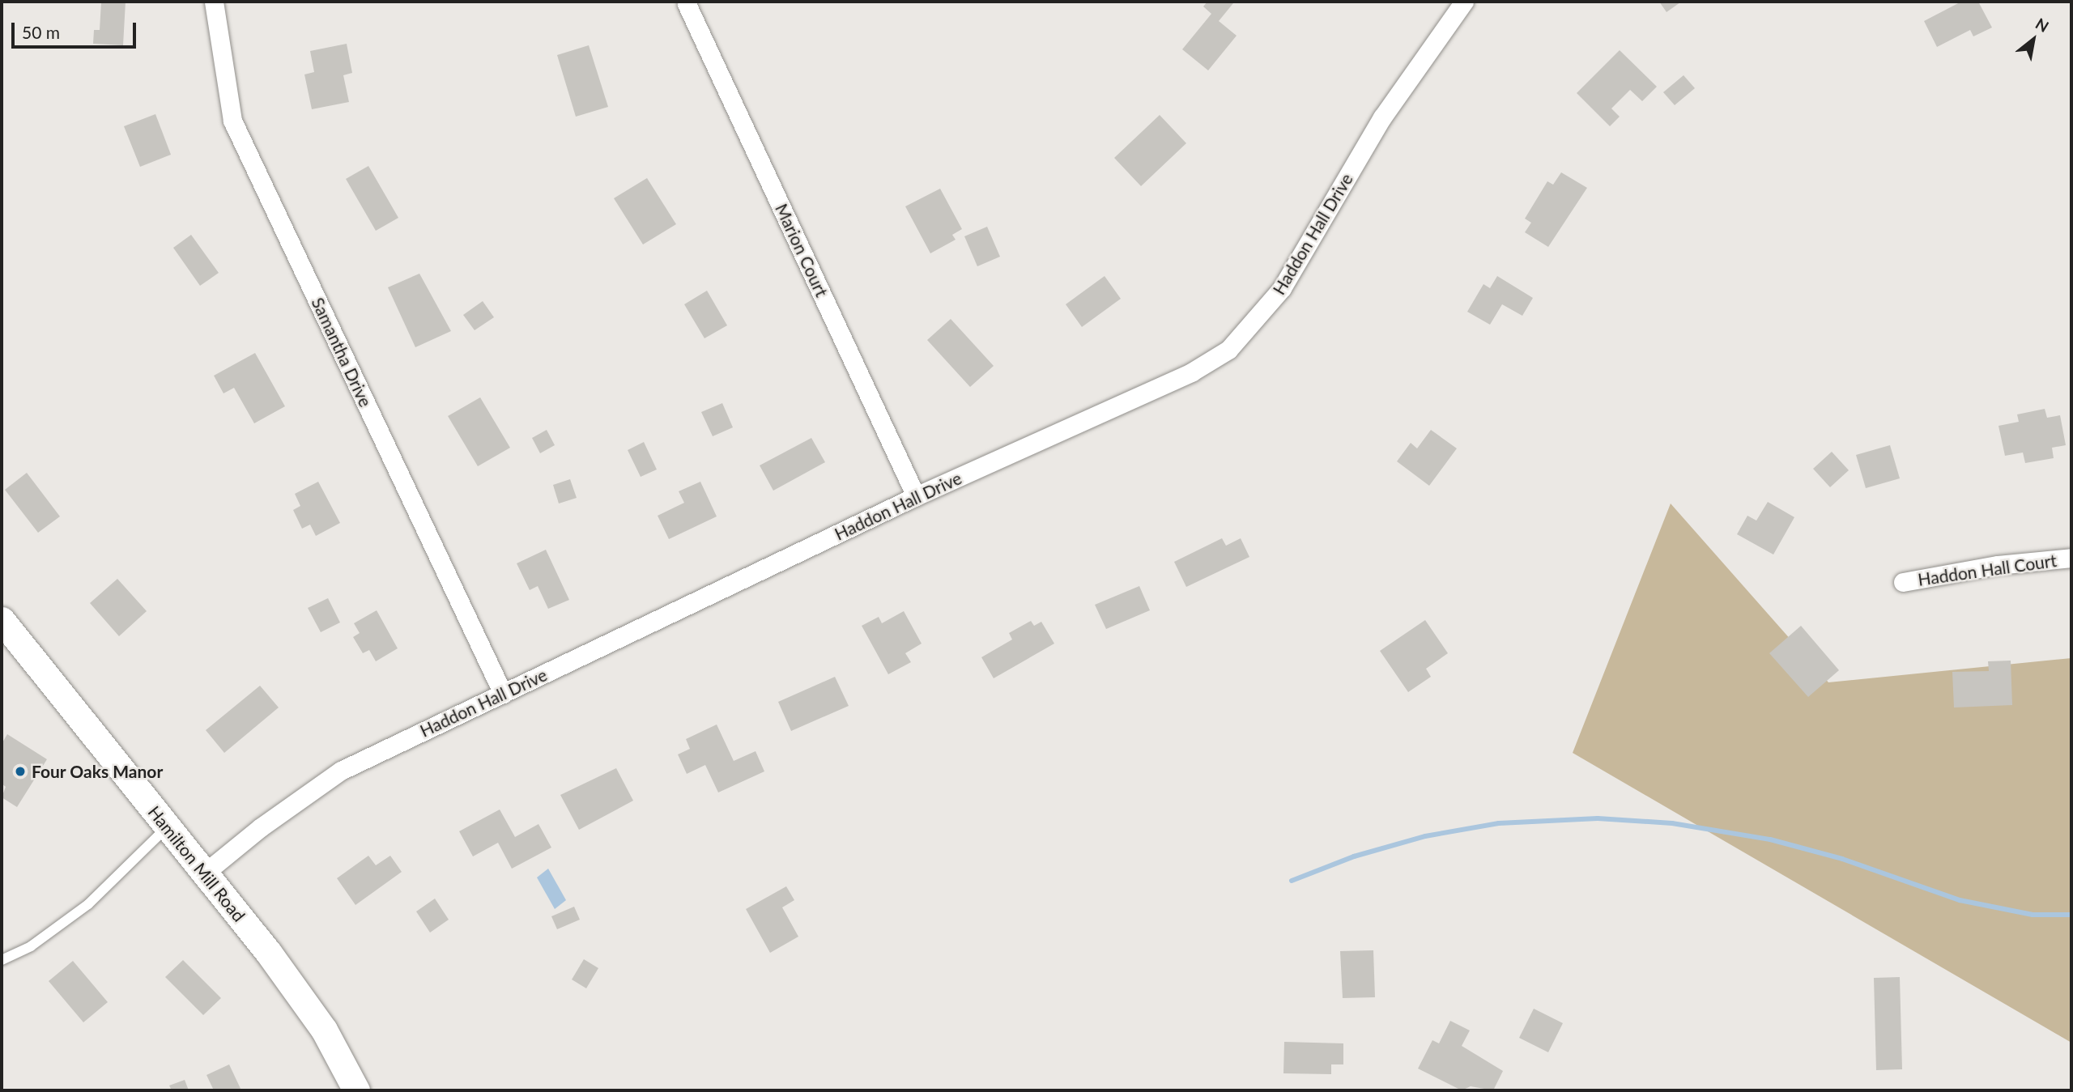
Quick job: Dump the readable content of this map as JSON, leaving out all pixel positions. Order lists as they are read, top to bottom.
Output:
{
  "streets": {
    "main road": ["Hamilton Mill Road"],
    "street": [
      "Haddon Hall Drive",
      "Marion Court",
      "Samantha Drive",
      "Haddon Hall Court"
    ]
  },
  "crossings": [
    ["Haddon Hall Drive", "Marion Court"],
    ["Haddon Hall Drive", "Samantha Drive"],
    ["Haddon Hall Drive", "Hamilton Mill Road"]
  ],
  "places": ["Four Oaks Manor"],
  "scale_bar": "50 m",
  "north": "top right"
}
